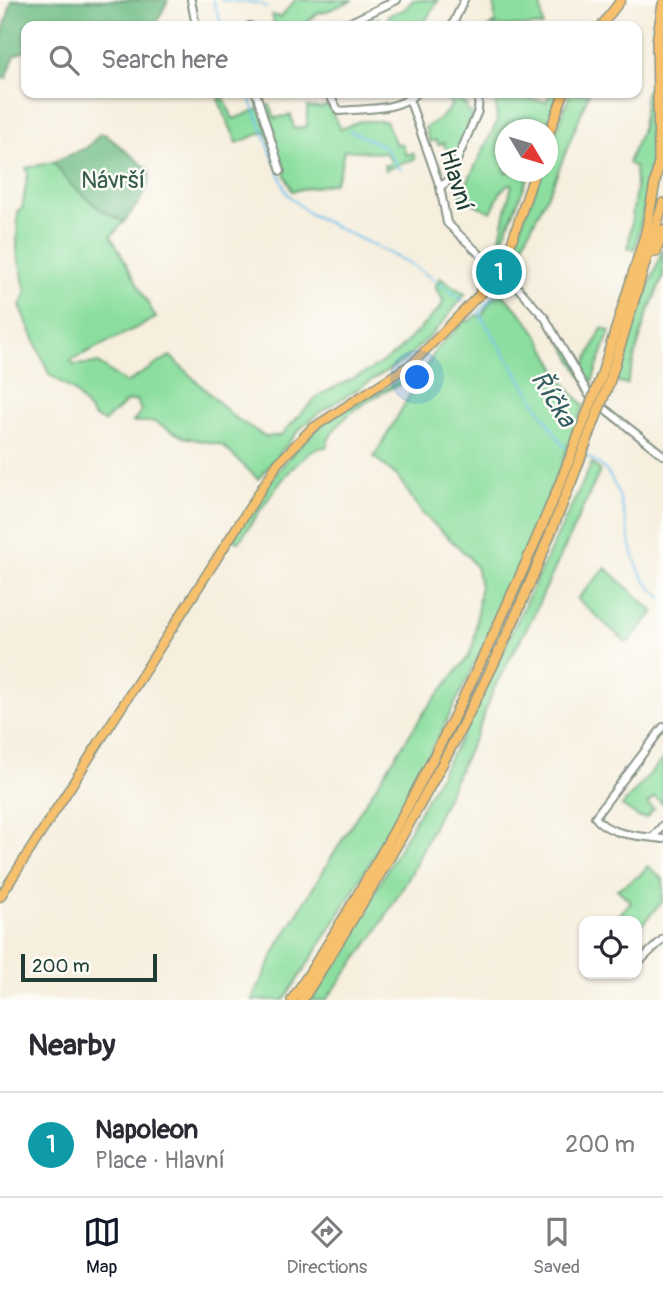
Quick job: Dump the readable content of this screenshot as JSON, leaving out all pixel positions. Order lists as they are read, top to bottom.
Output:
{
  "streets": {
    "street": ["Hlavní"]
  },
  "water": ["Říčka"],
  "parks": ["Návrší"],
  "scale_bar": "200 m",
  "north": "bottom right",
  "page": {
    "search": "Search here",
    "pins": "1",
    "scale": "200 m",
    "heading": "Nearby",
    "list": [
      {
        "mark": "1",
        "name": "Napoleon",
        "note": "Place · Hlavní",
        "value": "200 m"
      }
    ],
    "nav": ["Map", "Directions", "Saved"]
  }
}
